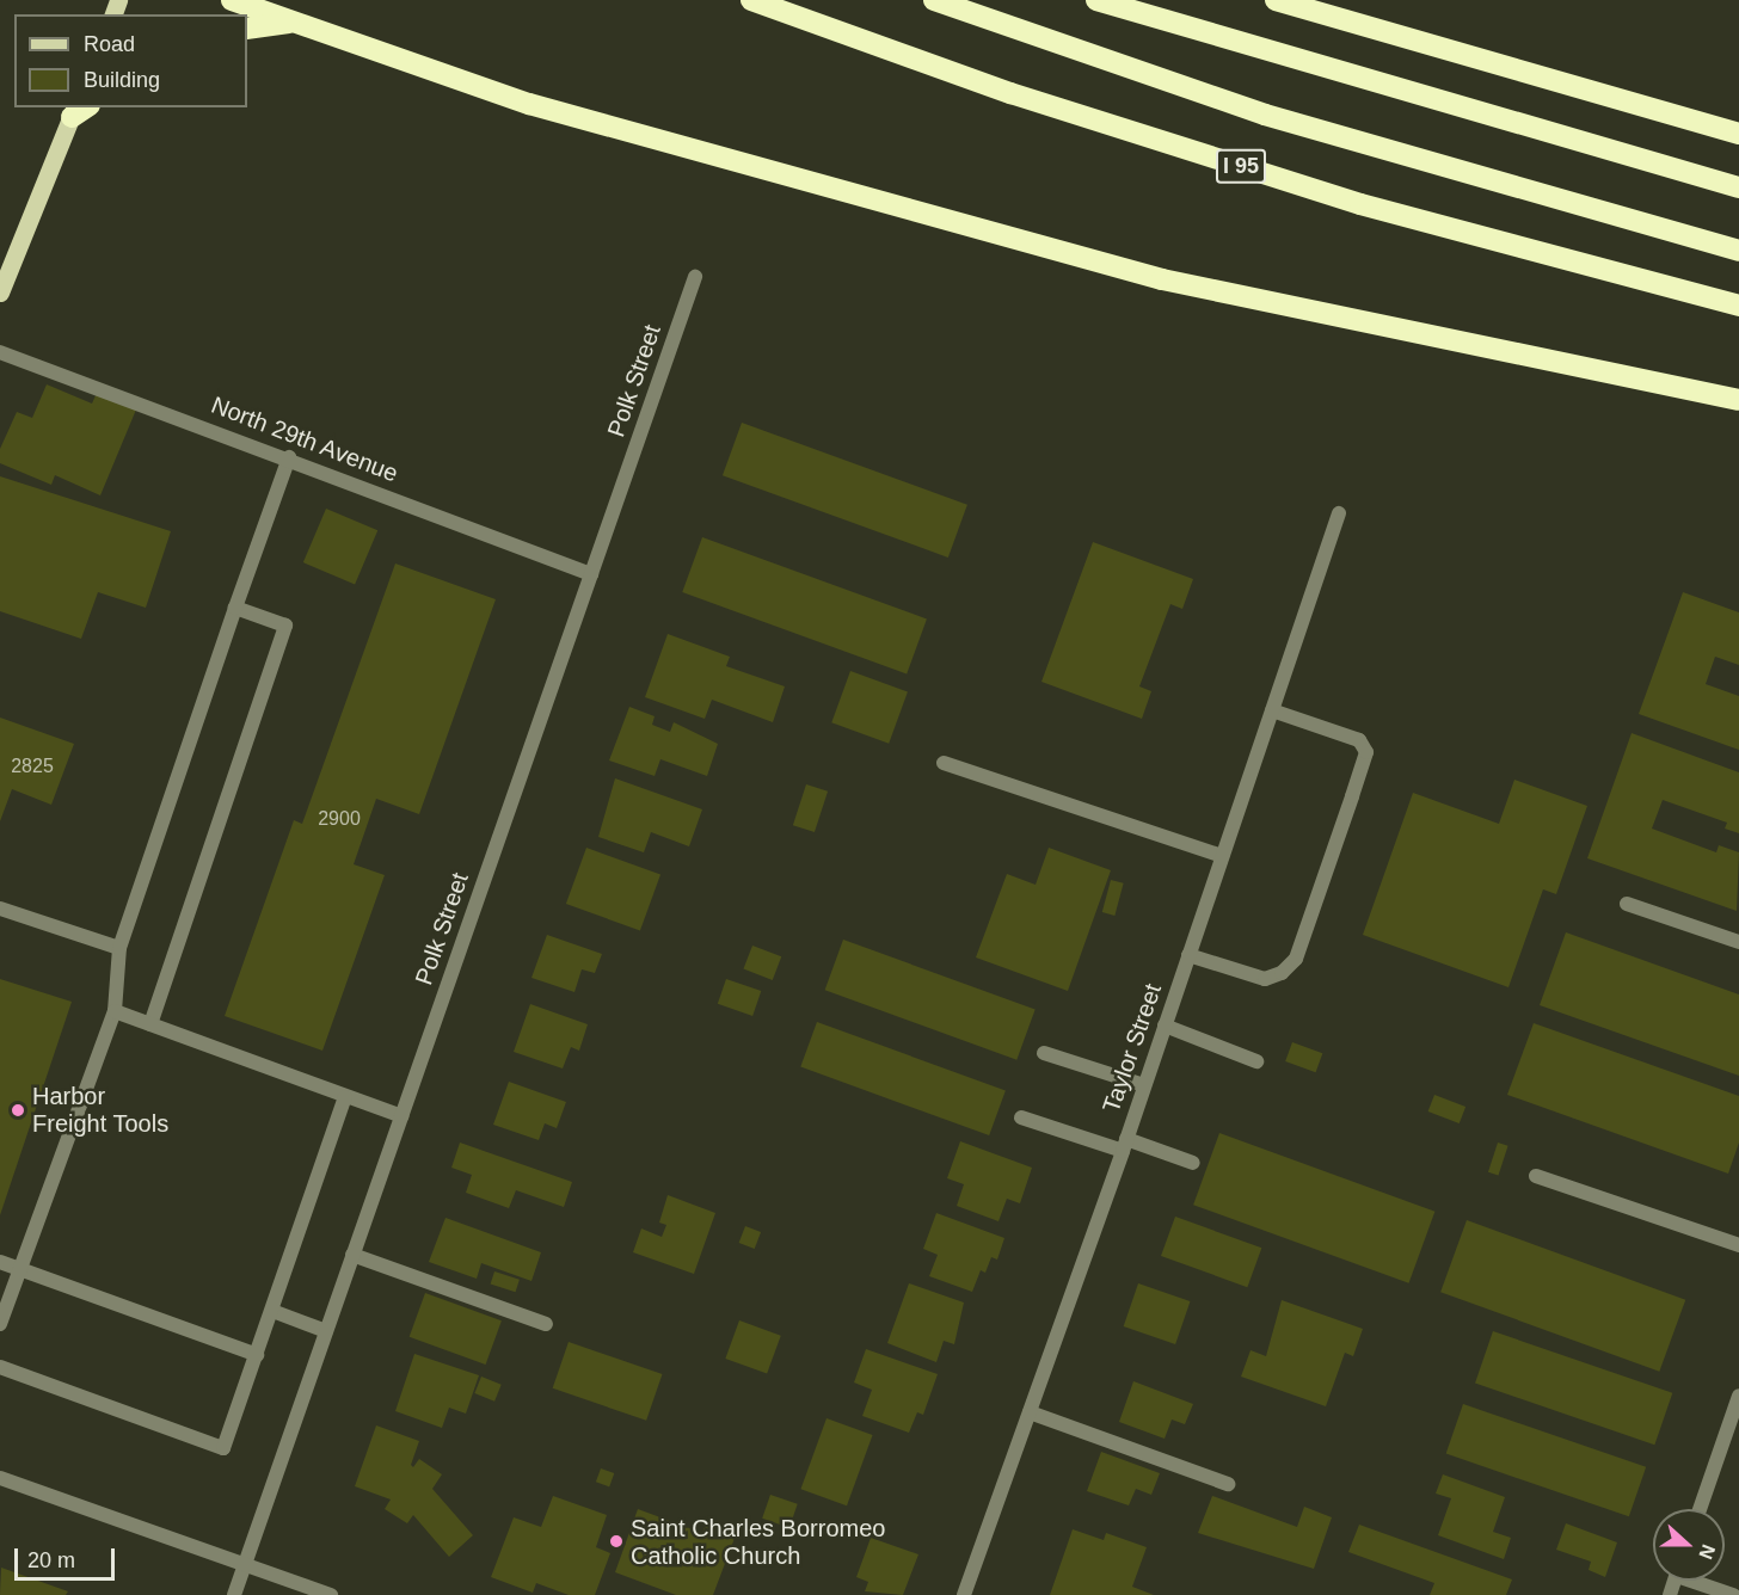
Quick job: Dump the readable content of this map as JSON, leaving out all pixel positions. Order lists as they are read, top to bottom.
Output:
{
  "streets": {
    "highway": ["I 95"],
    "street": ["Polk Street", "North 29th Avenue", "Taylor Street"]
  },
  "crossings": [
    ["Polk Street", "North 29th Avenue"]
  ],
  "places": ["Harbor Freight Tools", "Saint Charles Borromeo Catholic Church"],
  "house_numbers": ["2825", "2900"],
  "legend": ["Road", "Building"],
  "scale_bar": "20 m",
  "north": "right"
}
